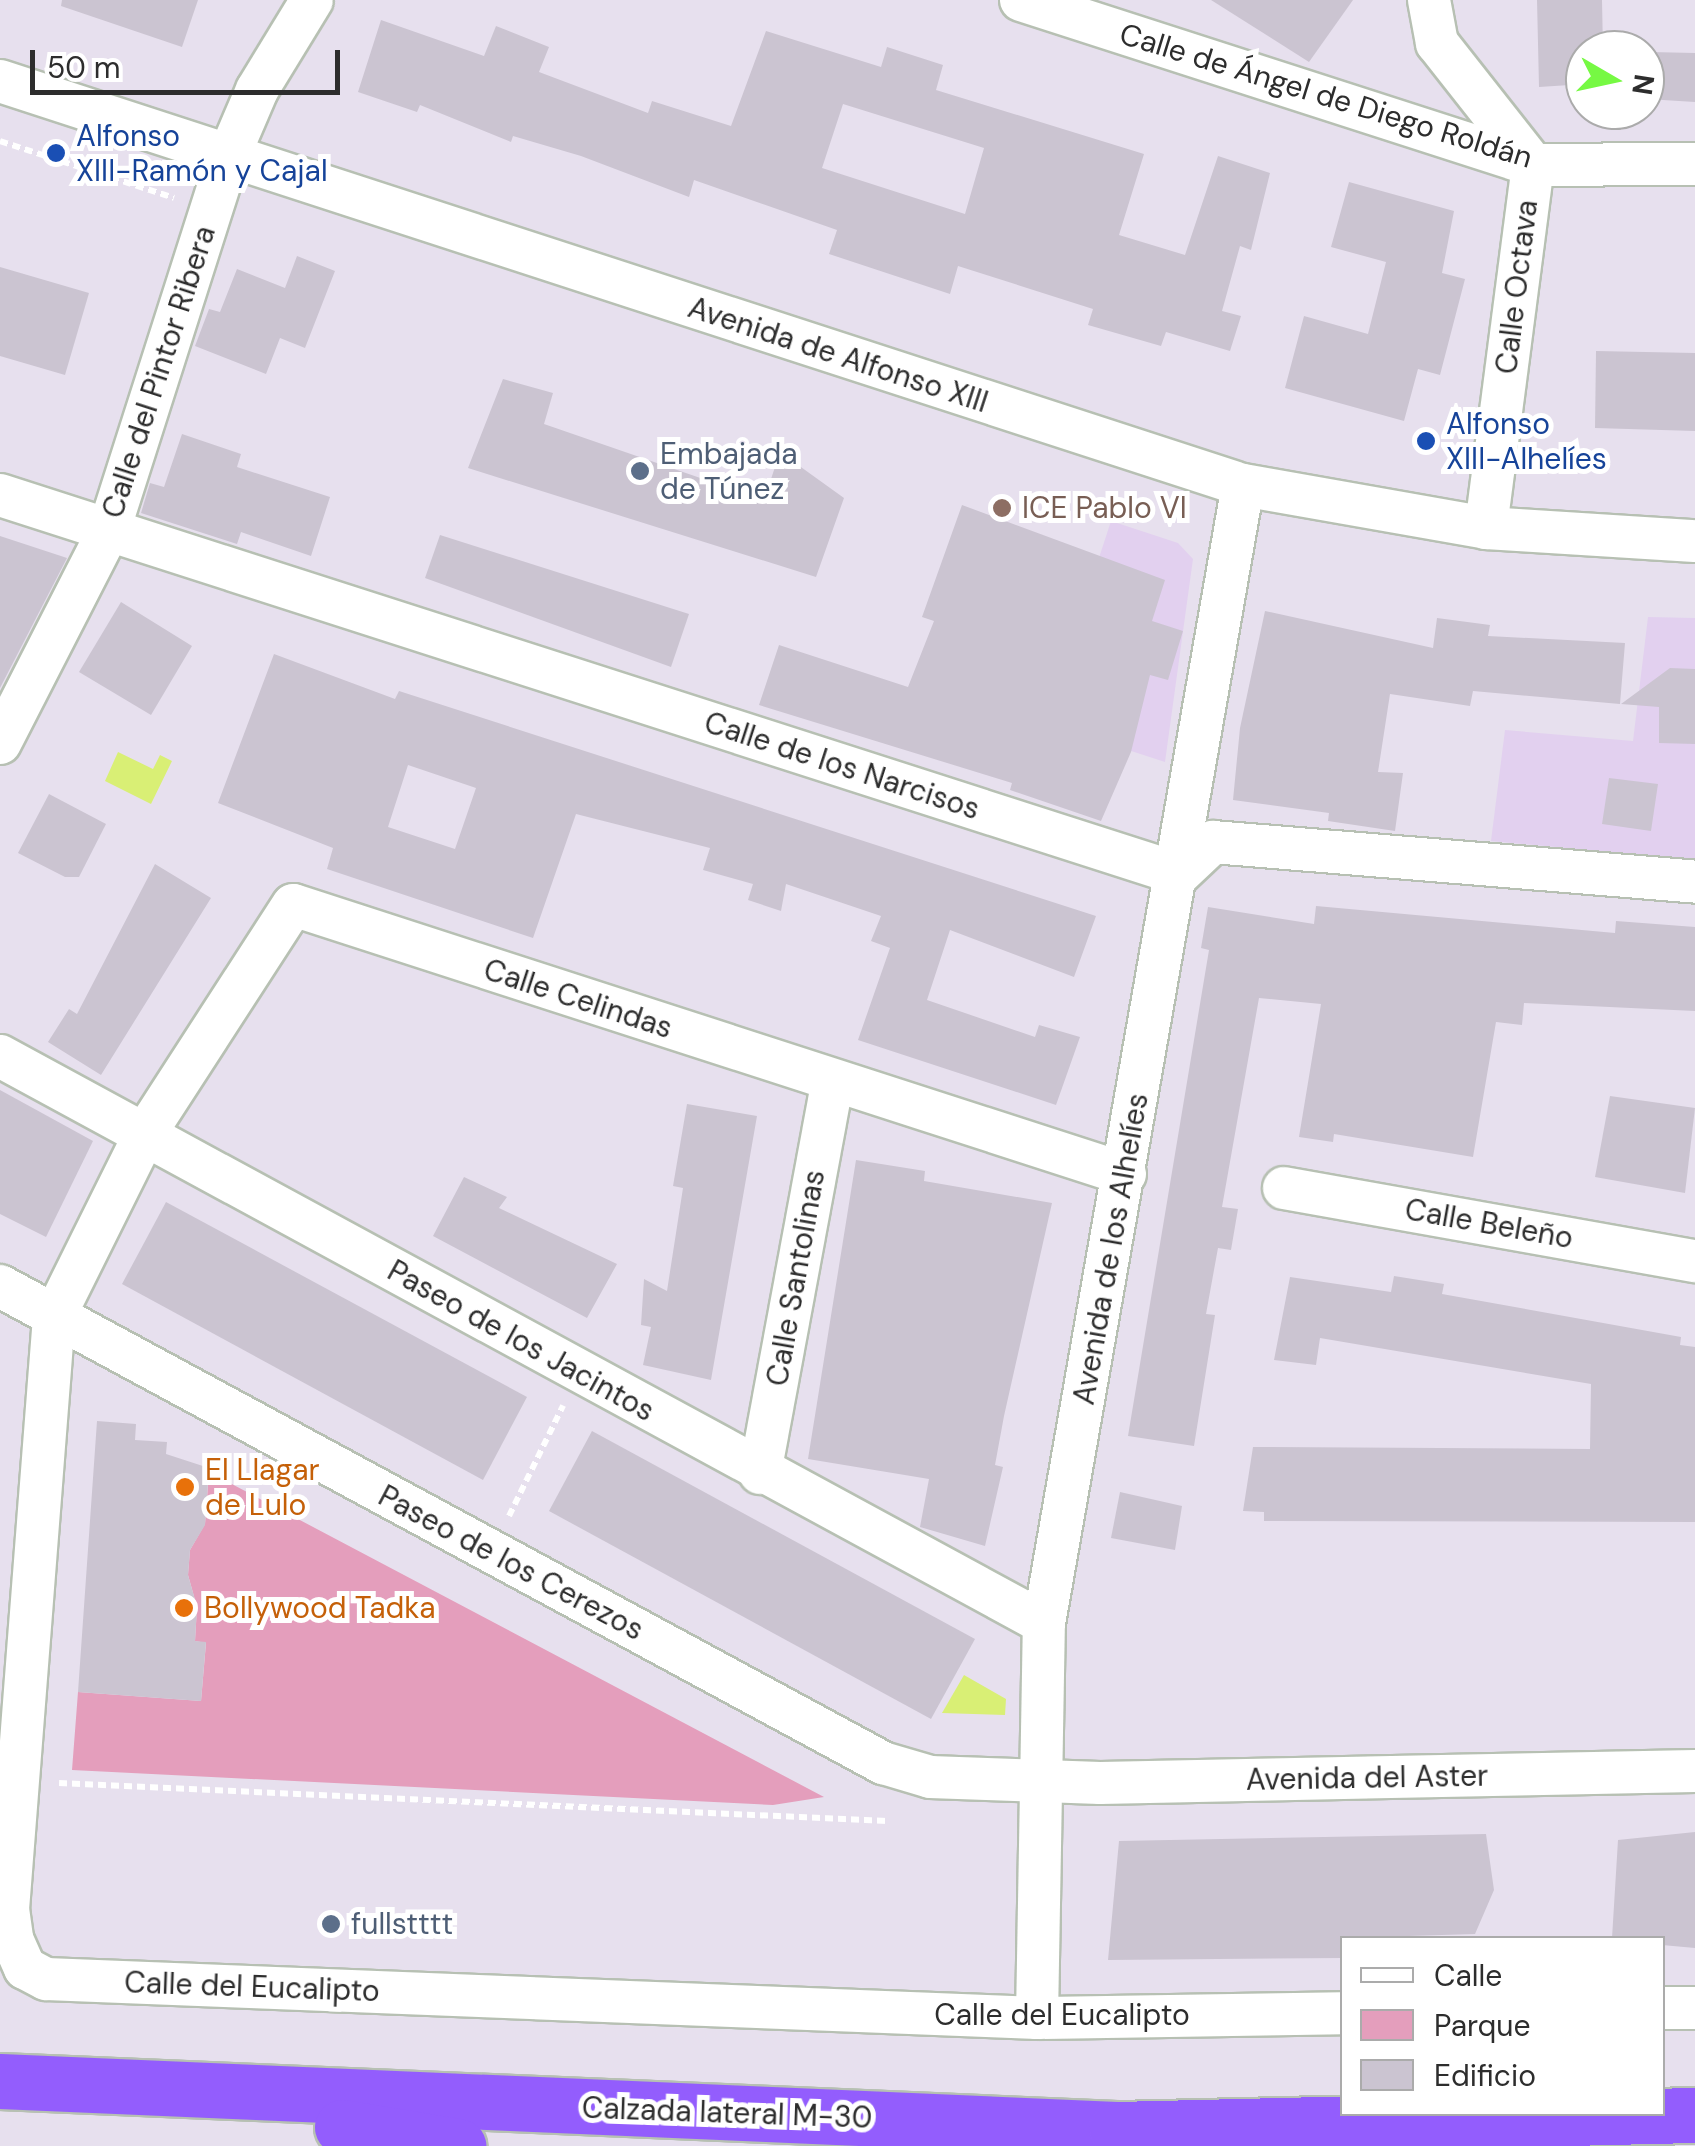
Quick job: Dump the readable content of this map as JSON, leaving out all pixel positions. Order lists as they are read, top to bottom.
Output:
{
  "streets": {
    "highway": ["Calzada lateral M-30"],
    "street": [
      "Calle de Ángel de Diego Roldán",
      "Calle Octava",
      "Avenida de Alfonso XIII",
      "Calle del Pintor Ribera",
      "Calle de los Narcisos",
      "Calle Celindas",
      "Calle Beleño",
      "Avenida de los Alhelíes",
      "Calle Santolinas",
      "Paseo de los Jacintos",
      "Paseo de los Cerezos",
      "Avenida del Aster",
      "Calle del Eucalipto"
    ]
  },
  "crossings": [
    ["Calle de Ángel de Diego Roldán", "Calle Octava"],
    ["Calle Octava", "Avenida de Alfonso XIII"],
    ["Avenida de Alfonso XIII", "Calle del Pintor Ribera"],
    ["Avenida de Alfonso XIII", "Avenida de los Alhelíes"],
    ["Calle del Pintor Ribera", "Calle de los Narcisos"],
    ["Calle de los Narcisos", "Avenida de los Alhelíes"],
    ["Calle Celindas", "Avenida de los Alhelíes"],
    ["Calle Celindas", "Calle Santolinas"],
    ["Calle Celindas", "Paseo de los Jacintos"],
    ["Calle Celindas", "Calle del Eucalipto"],
    ["Avenida de los Alhelíes", "Paseo de los Jacintos"],
    ["Avenida de los Alhelíes", "Paseo de los Cerezos"],
    ["Avenida de los Alhelíes", "Avenida del Aster"],
    ["Avenida de los Alhelíes", "Calle del Eucalipto"],
    ["Calle Santolinas", "Paseo de los Jacintos"],
    ["Paseo de los Jacintos", "Calle del Eucalipto"],
    ["Paseo de los Cerezos", "Avenida del Aster"],
    ["Paseo de los Cerezos", "Calle del Eucalipto"]
  ],
  "places": [
    "Alfonso XIII-Ramón y Cajal",
    "Alfonso XIII-Alhelíes",
    "Embajada de Túnez",
    "ICE Pablo VI",
    "El Llagar de Lulo",
    "Bollywood Tadka",
    "fullstttt"
  ],
  "legend": ["Calle", "Parque", "Edificio"],
  "scale_bar": "50 m",
  "north": "right"
}
